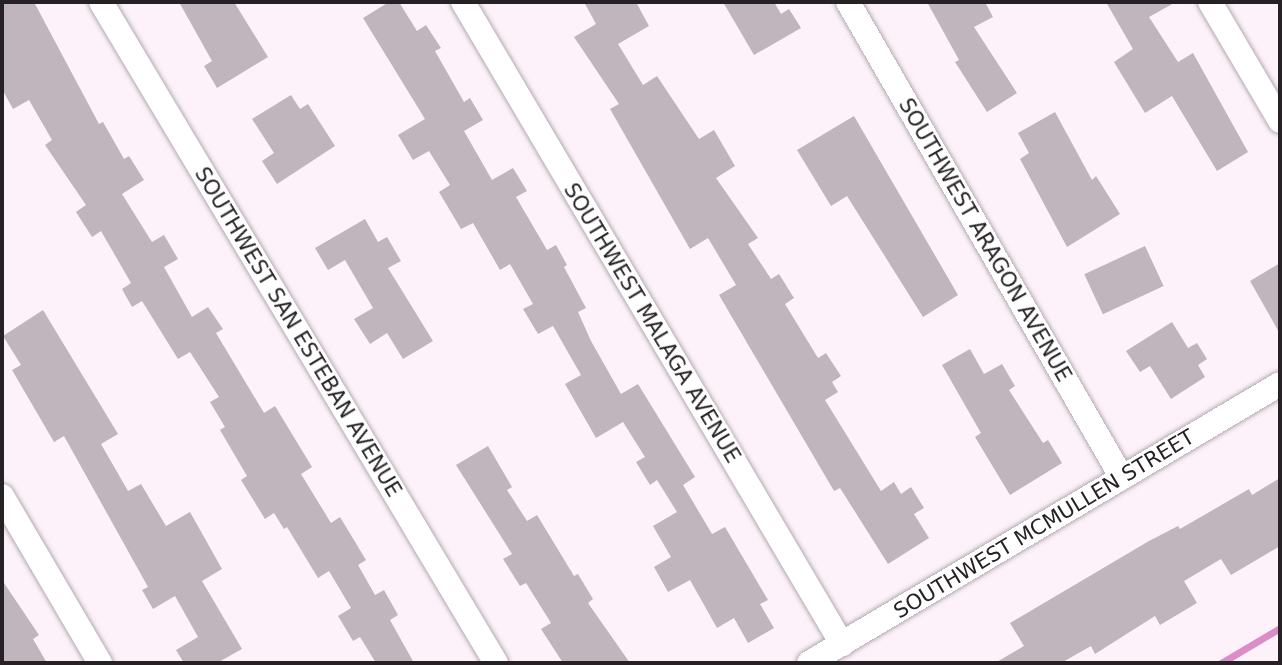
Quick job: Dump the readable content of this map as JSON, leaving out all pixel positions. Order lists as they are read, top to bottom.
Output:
{
  "streets": {
    "street": [
      "SOUTHWEST ARAGON AVENUE",
      "SOUTHWEST MALAGA AVENUE",
      "SOUTHWEST SAN ESTEBAN AVENUE",
      "SOUTHWEST MCMULLEN STREET"
    ]
  },
  "crossings": [
    ["SOUTHWEST ARAGON AVENUE", "SOUTHWEST MCMULLEN STREET"],
    ["SOUTHWEST MALAGA AVENUE", "SOUTHWEST MCMULLEN STREET"]
  ]
}
